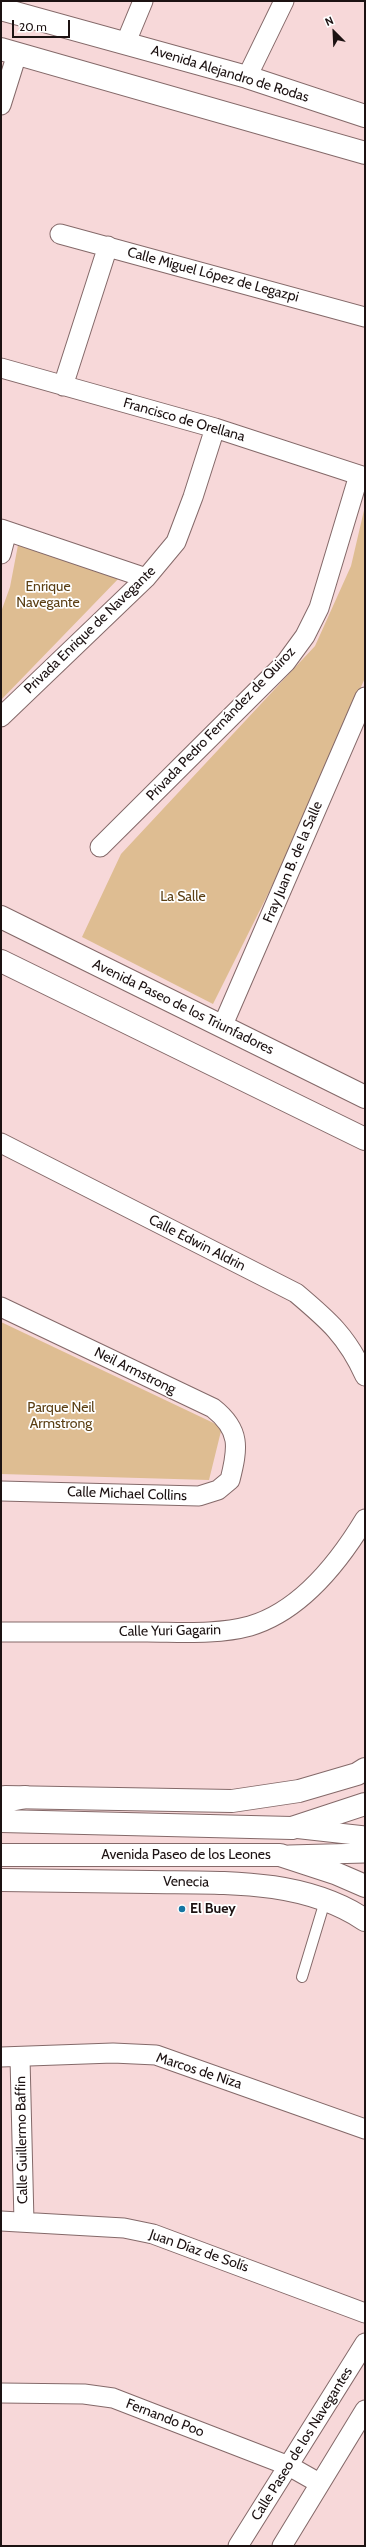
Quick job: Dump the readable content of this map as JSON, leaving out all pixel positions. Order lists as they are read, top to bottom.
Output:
{
  "streets": {
    "street": [
      "Avenida Alejandro de Rodas",
      "Calle Miguel López de Legazpi",
      "Francisco de Orellana",
      "Privada Enrique de Navegante",
      "Privada Pedro Fernández de Quiroz",
      "Fray Juan B. de la Salle",
      "Avenida Paseo de los Triunfadores",
      "Calle Edwin Aldrin",
      "Neil Armstrong",
      "Calle Michael Collins",
      "Calle Yuri Gagarin",
      "Avenida Paseo de los Leones",
      "Venecia",
      "Marcos de Niza",
      "Calle Guillermo Baffin",
      "Juan Díaz de Solís",
      "Fernando Poo",
      "Calle Paseo de los Navegantes"
    ]
  },
  "crossings": [
    ["Francisco de Orellana", "Privada Enrique de Navegante"],
    ["Francisco de Orellana", "Privada Pedro Fernández de Quiroz"],
    ["Fray Juan B. de la Salle", "Avenida Paseo de los Triunfadores"],
    ["Neil Armstrong", "Calle Michael Collins"],
    ["Marcos de Niza", "Calle Guillermo Baffin"],
    ["Calle Guillermo Baffin", "Juan Díaz de Solís"],
    ["Fernando Poo", "Calle Paseo de los Navegantes"]
  ],
  "parks": ["Enrique Navegante", "La Salle", "Parque Neil Armstrong"],
  "places": ["El Buey"],
  "scale_bar": "20 m",
  "north": "top left"
}
